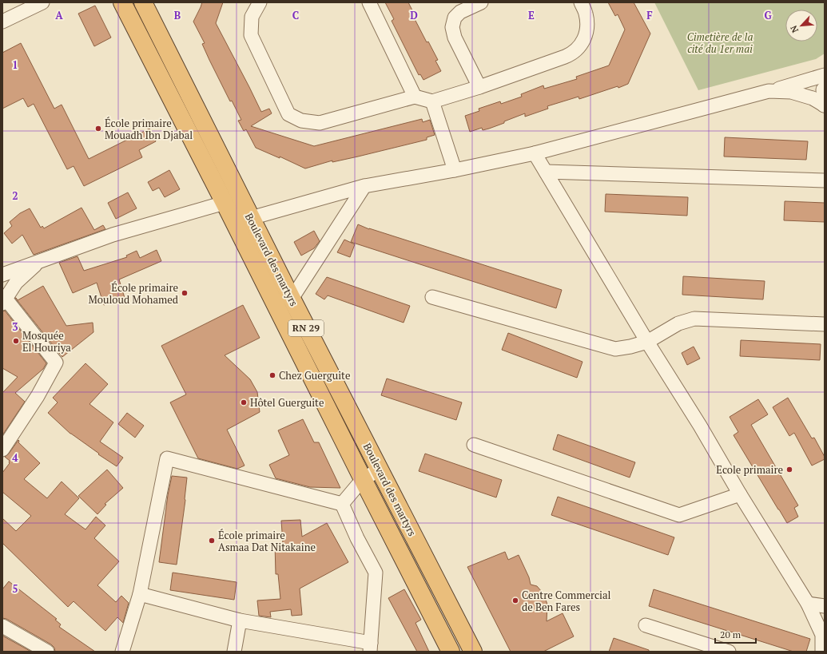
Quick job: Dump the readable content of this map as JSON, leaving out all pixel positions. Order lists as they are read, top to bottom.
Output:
{
  "streets": {
    "highway": ["Boulevard des martyrs", "RN 29"]
  },
  "parks": ["Cimetière de la cité du 1er mai"],
  "places": [
    "École primaire Mouadh Ibn Djabal",
    "École primaire Mouloud Mohamed",
    "Mosquée El Houriya",
    "Chez Guerguite",
    "Hôtel Guerguite",
    "Ecole primaire",
    "École primaire Asmaa Dat Nitakaine",
    "Centre Commercial de Ben Fares"
  ],
  "scale_bar": "20 m",
  "north": "bottom left",
  "grid": {
    "columns": [
      "A",
      "B",
      "C",
      "D",
      "E",
      "F",
      "G"
    ],
    "rows": [
      "1",
      "2",
      "3",
      "4",
      "5"
    ]
  }
}
